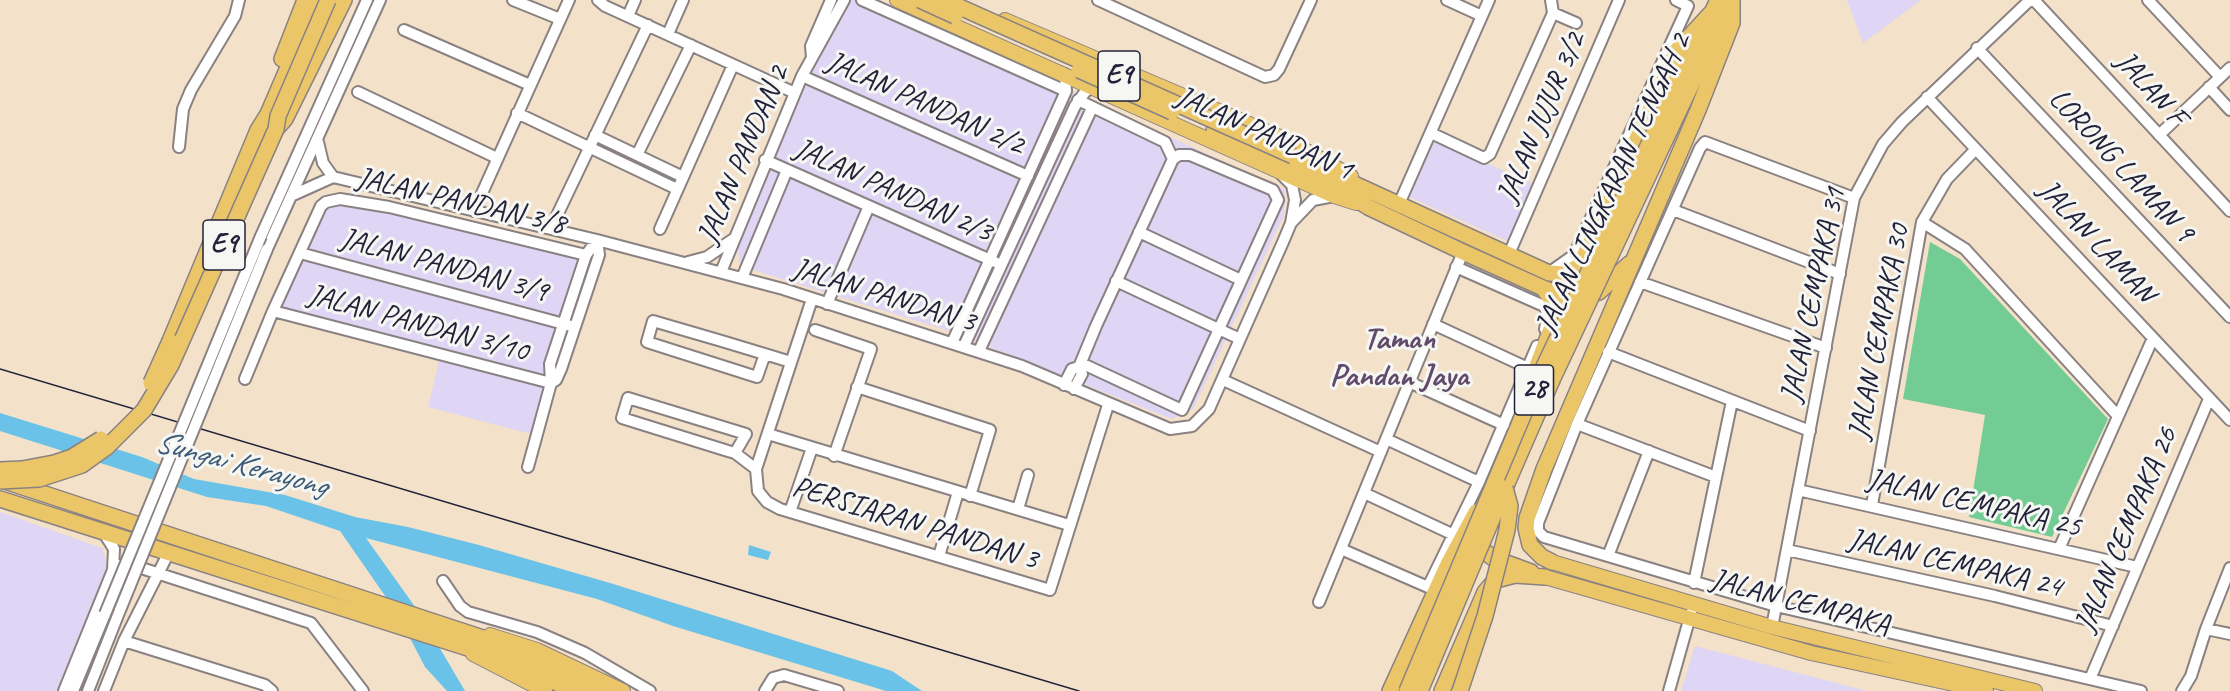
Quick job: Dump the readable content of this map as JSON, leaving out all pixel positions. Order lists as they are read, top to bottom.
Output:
{
  "streets": {
    "highway": [
      "E9",
      "JALAN PANDAN 1",
      "JALAN LINGKARAN TENGAH 2",
      "28"
    ],
    "main road": ["JALAN CEMPAKA"],
    "street": [
      "JALAN F",
      "JALAN PANDAN 2/2",
      "JALAN JUJUR 3/2",
      "JALAN PANDAN 2",
      "LORONG LAMAN 9",
      "JALAN PANDAN 2/3",
      "JALAN PANDAN 3/8",
      "JALAN LAMAN",
      "JALAN PANDAN 3/9",
      "JALAN CEMPAKA 31",
      "JALAN PANDAN 3",
      "JALAN PANDAN 3/10",
      "JALAN CEMPAKA 30",
      "JALAN CEMPAKA 25",
      "PERSIARAN PANDAN 3",
      "JALAN CEMPAKA 26",
      "JALAN CEMPAKA 24"
    ]
  },
  "crossings": [
    ["E9", "JALAN PANDAN 1"],
    ["JALAN F", "JALAN CEMPAKA 31"],
    ["JALAN PANDAN 2/2", "JALAN PANDAN 1"],
    ["JALAN PANDAN 2/2", "JALAN PANDAN 2"],
    ["JALAN PANDAN 2/2", "JALAN PANDAN 2/3"],
    ["JALAN PANDAN 2/2", "JALAN PANDAN 3"],
    ["JALAN JUJUR 3/2", "JALAN PANDAN 1"],
    ["JALAN PANDAN 1", "JALAN PANDAN 3"],
    ["JALAN PANDAN 2", "JALAN PANDAN 2/3"],
    ["JALAN PANDAN 2", "JALAN PANDAN 3"],
    ["LORONG LAMAN 9", "JALAN CEMPAKA 31"],
    ["JALAN PANDAN 3/8", "JALAN PANDAN 3/9"],
    ["JALAN LAMAN", "JALAN CEMPAKA 31"],
    ["JALAN LAMAN", "JALAN CEMPAKA 30"],
    ["JALAN LAMAN", "JALAN CEMPAKA 26"],
    ["JALAN CEMPAKA 31", "JALAN CEMPAKA 25"],
    ["JALAN CEMPAKA 31", "JALAN CEMPAKA 24"],
    ["JALAN CEMPAKA 31", "JALAN CEMPAKA"],
    ["JALAN PANDAN 3", "PERSIARAN PANDAN 3"],
    ["JALAN CEMPAKA 30", "JALAN CEMPAKA 25"],
    ["JALAN CEMPAKA 25", "JALAN CEMPAKA 26"],
    ["JALAN CEMPAKA 26", "JALAN CEMPAKA 24"]
  ],
  "districts": ["Taman Pandan Jaya"],
  "water": ["Sungai Kerayong"]
}
